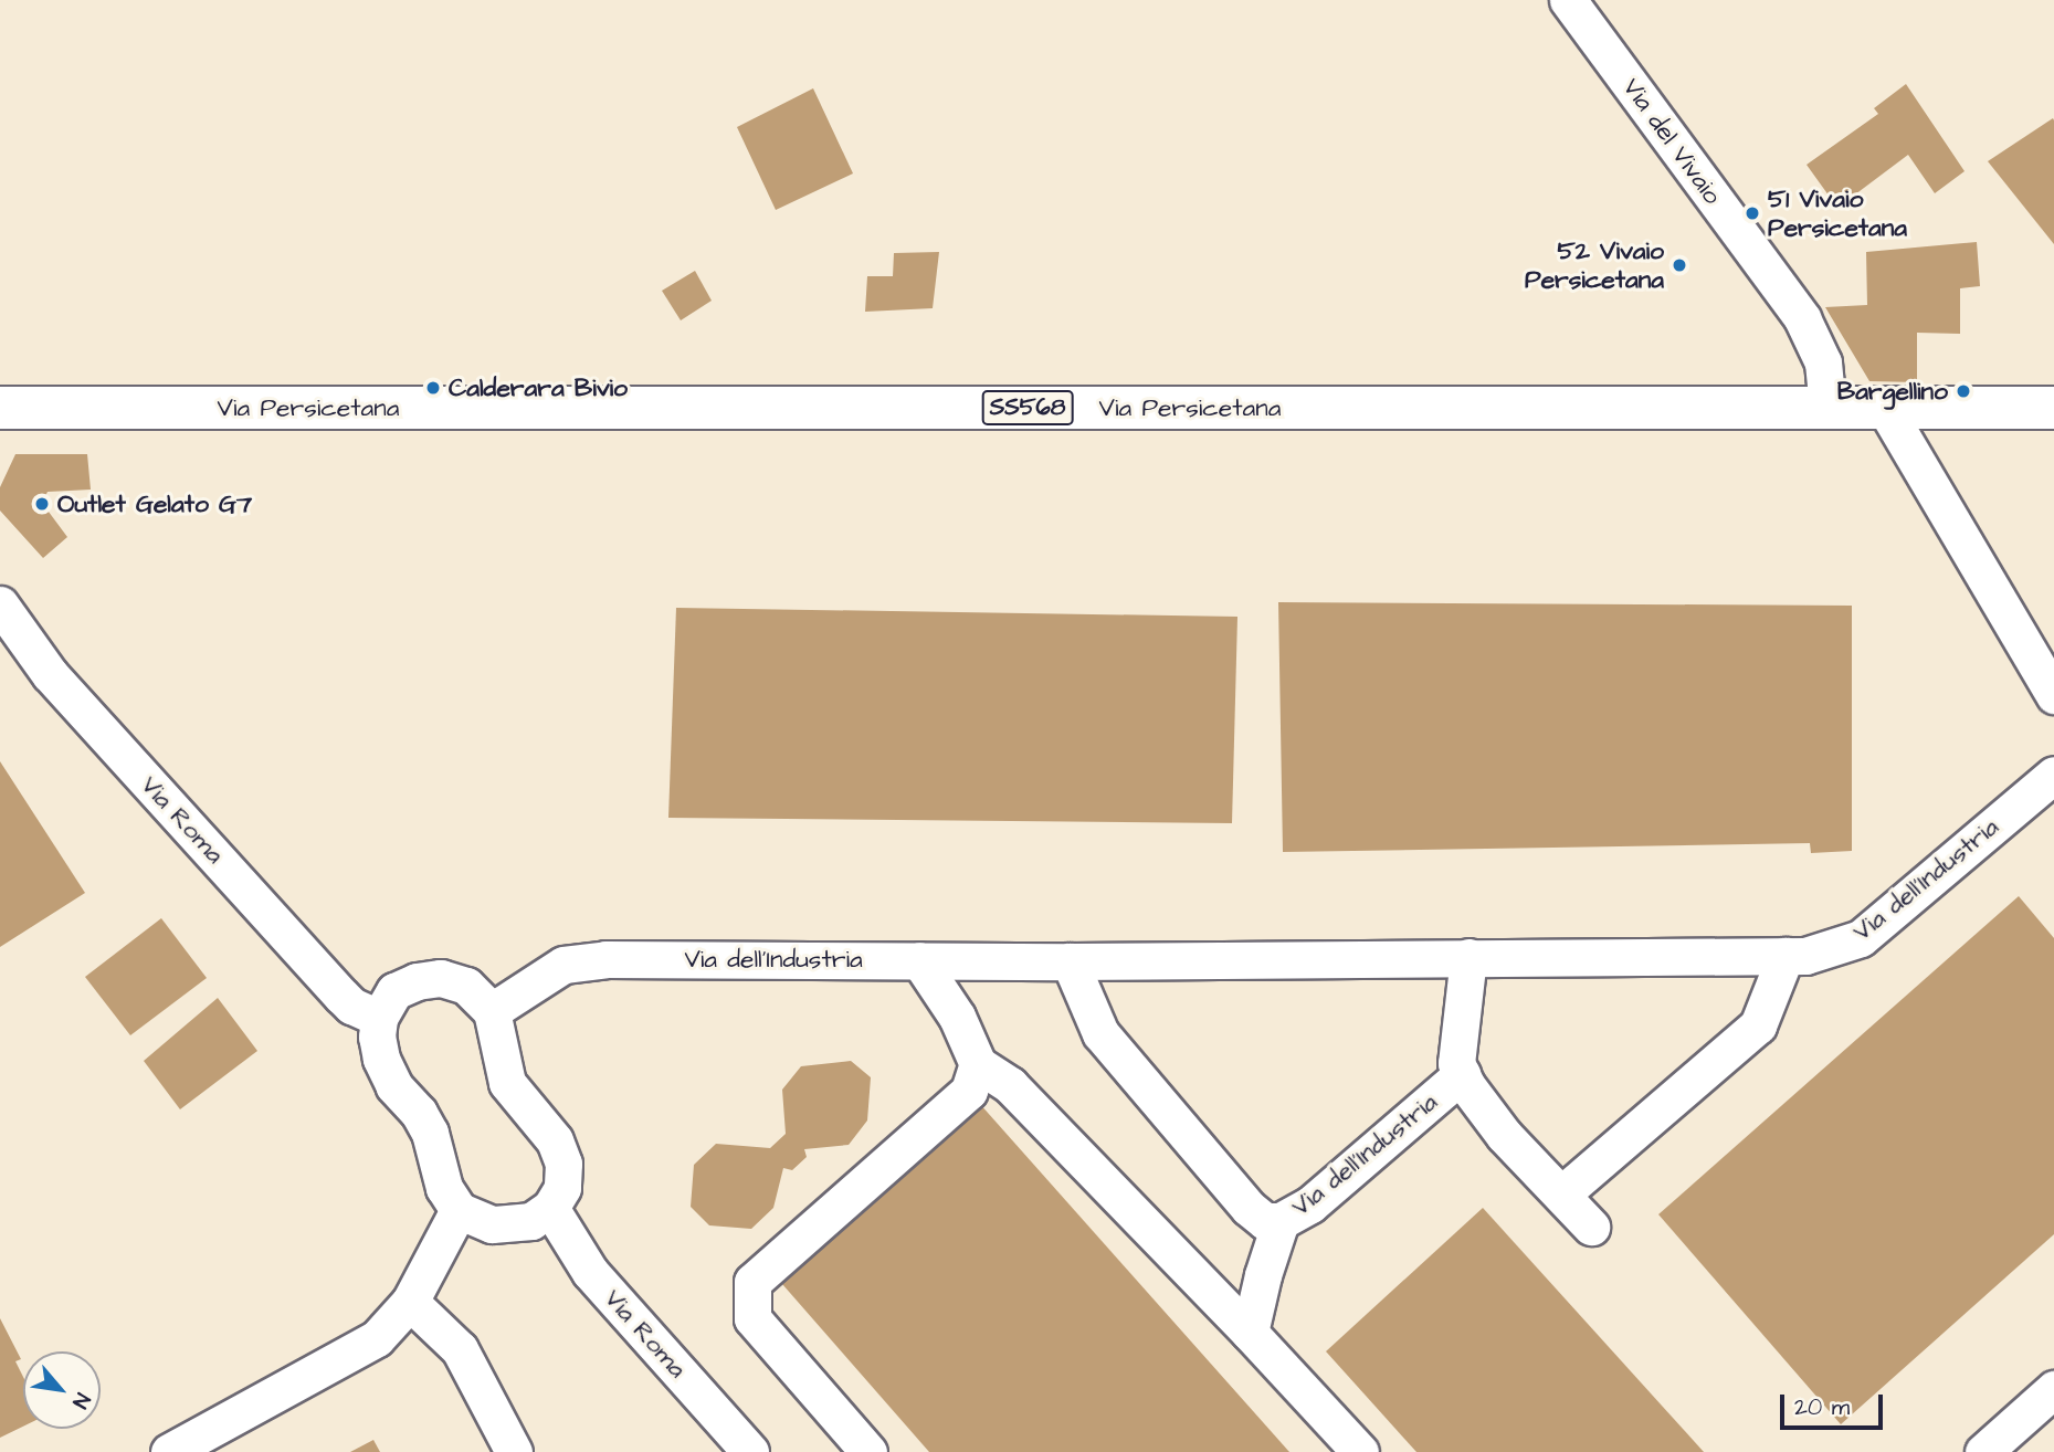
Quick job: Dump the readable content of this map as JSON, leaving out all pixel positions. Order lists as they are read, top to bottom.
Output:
{
  "streets": {
    "main road": ["Via Persicetana", "SS568"],
    "street": ["Via del Vivaio", "Via Roma", "Via dell'Industria"]
  },
  "crossings": [
    ["Via del Vivaio", "Via Persicetana"]
  ],
  "places": [
    "51 Vivaio Persicetana",
    "52 Vivaio Persicetana",
    "Calderara Bivio",
    "Bargellino",
    "Outlet Gelato G7"
  ],
  "scale_bar": "20 m",
  "north": "bottom right"
}
